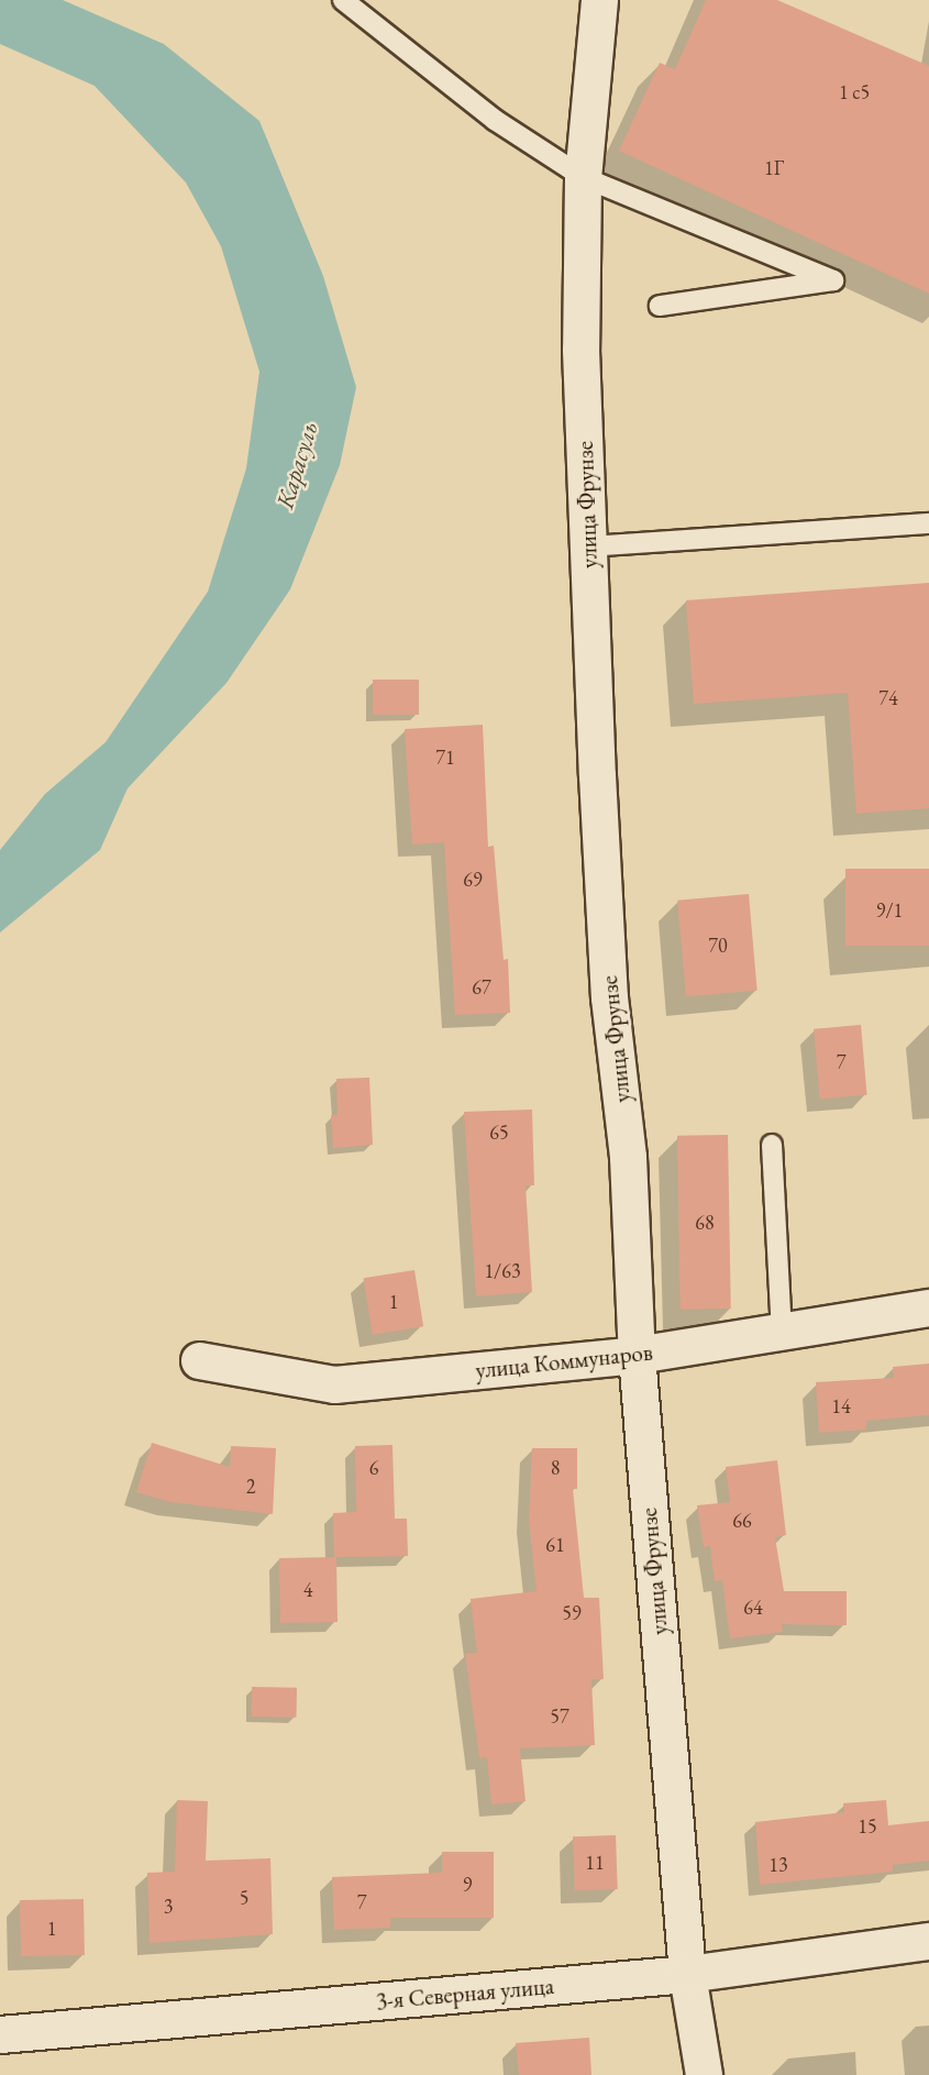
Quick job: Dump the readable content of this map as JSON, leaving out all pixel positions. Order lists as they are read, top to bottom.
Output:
{
  "streets": {
    "street": ["улица Фрунзе", "улица Коммунаров", "3-я Северная улица"]
  },
  "crossings": [
    ["улица Фрунзе", "улица Коммунаров"],
    ["улица Фрунзе", "3-я Северная улица"]
  ],
  "water": ["Карасуль"],
  "house_numbers": [
    "1 с5",
    "1Г",
    "74",
    "71",
    "69",
    "9/1",
    "70",
    "67",
    "7",
    "65",
    "68",
    "1/63",
    "1",
    "14",
    "6",
    "8",
    "2",
    "66",
    "61",
    "4",
    "64",
    "59",
    "57",
    "15",
    "11",
    "13",
    "9",
    "5",
    "7",
    "3",
    "1"
  ]
}
